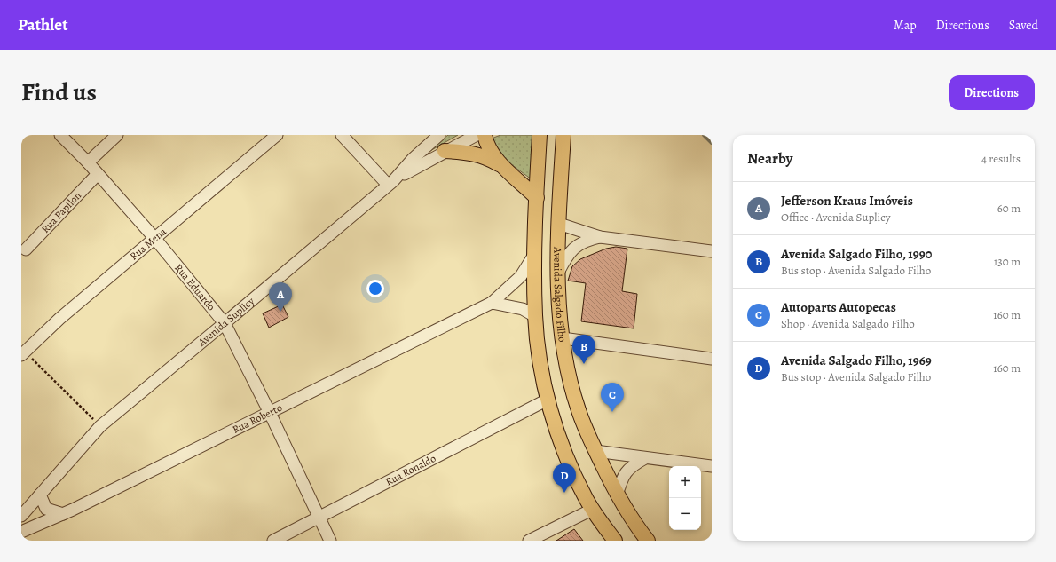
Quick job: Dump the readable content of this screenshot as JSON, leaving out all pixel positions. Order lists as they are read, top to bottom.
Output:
{
  "streets": {
    "main road": ["Avenida Salgado Filho"],
    "street": [
      "Rua Papilon",
      "Rua Mena",
      "Rua Eduardo",
      "Avenida Suplicy",
      "Rua Roberto",
      "Rua Ronaldo"
    ]
  },
  "crossings": [
    ["Rua Papilon", "Rua Eduardo"],
    ["Rua Mena", "Rua Eduardo"],
    ["Rua Eduardo", "Avenida Suplicy"],
    ["Rua Eduardo", "Rua Roberto"],
    ["Rua Eduardo", "Rua Ronaldo"]
  ],
  "page": {
    "header": "Pathlet",
    "nav": ["Map", "Directions", "Saved"],
    "title": "Find us",
    "buttons": "Directions",
    "heading": ["Nearby", "4 results"],
    "list": [
      {
        "mark": "A",
        "name": "Jefferson Kraus Imóveis",
        "note": "Office · Avenida Suplicy",
        "value": "60 m"
      },
      {
        "mark": "B",
        "name": "Avenida Salgado Filho, 1990",
        "note": "Bus stop · Avenida Salgado Filho",
        "value": "130 m"
      },
      {
        "mark": "C",
        "name": "Autoparts Autopecas",
        "note": "Shop · Avenida Salgado Filho",
        "value": "160 m"
      },
      {
        "mark": "D",
        "name": "Avenida Salgado Filho, 1969",
        "note": "Bus stop · Avenida Salgado Filho",
        "value": "160 m"
      }
    ],
    "pins": [
      "A",
      "B",
      "C",
      "D"
    ],
    "map_buttons": ["+", "−"]
  }
}
